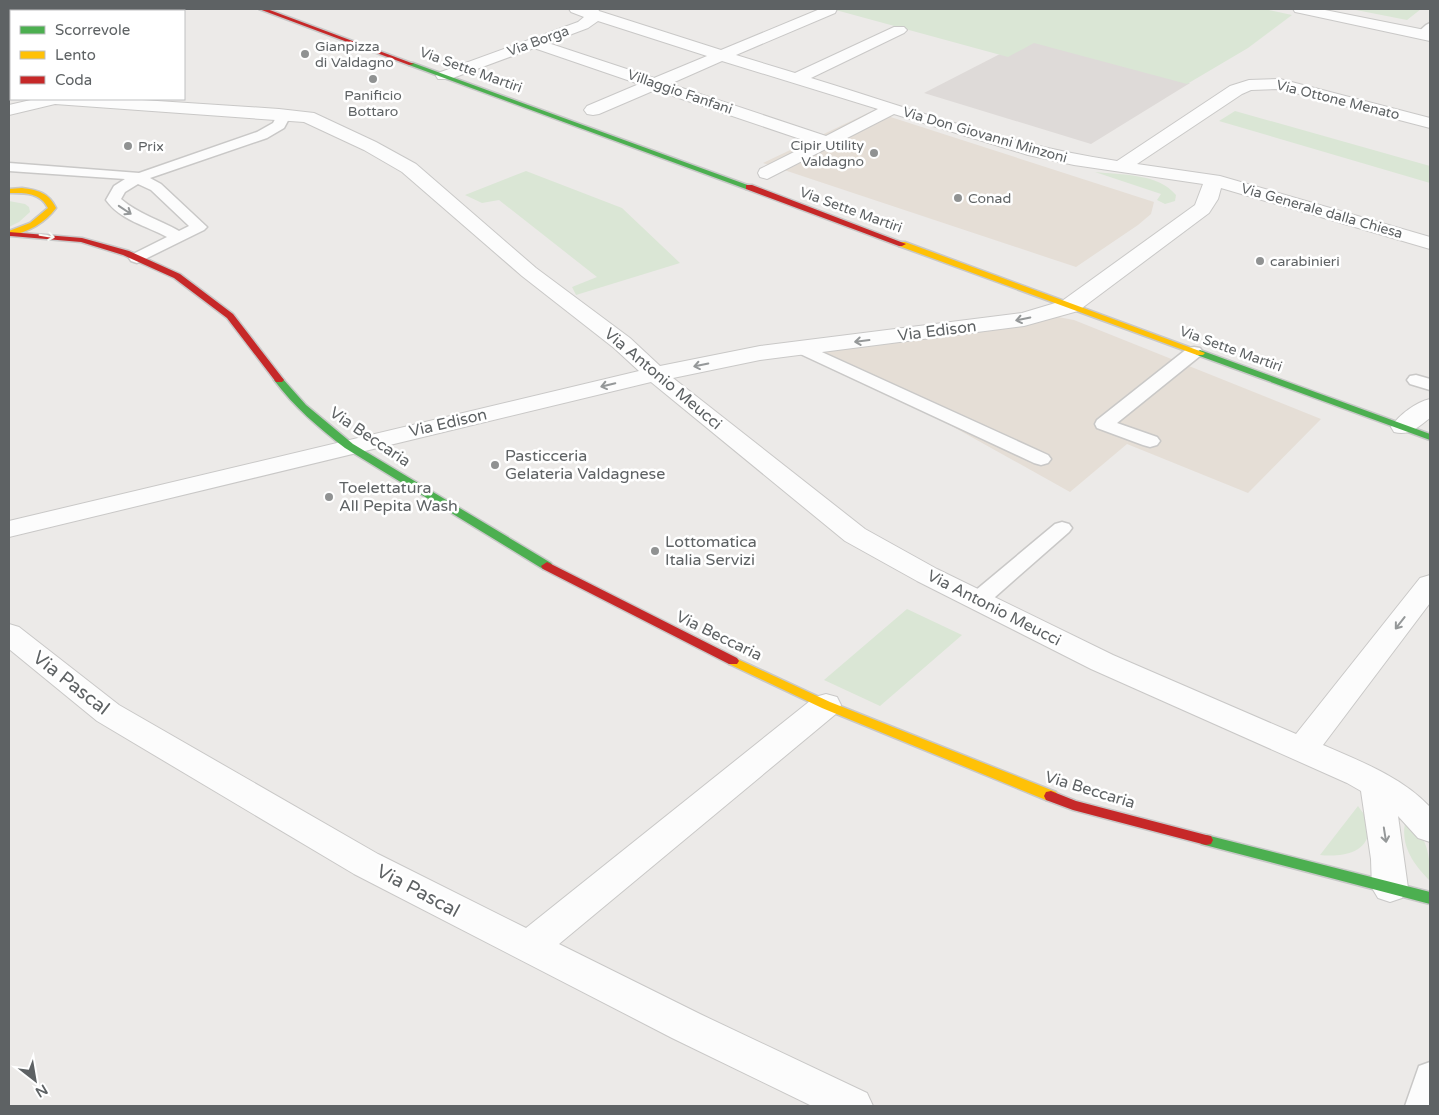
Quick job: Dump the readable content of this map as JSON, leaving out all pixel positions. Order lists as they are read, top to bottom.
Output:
{
  "streets": {
    "main road": ["Via Sette Martiri", "Via Beccaria"],
    "street": [
      "Via Borga",
      "Villaggio Fanfani",
      "Via Ottone Menato",
      "Via Don Giovanni Minzoni",
      "Via Generale dalla Chiesa",
      "Via Edison",
      "Via Antonio Meucci",
      "Via Pascal"
    ]
  },
  "crossings": [
    ["Via Borga", "Via Sette Martiri"],
    ["Via Borga", "Villaggio Fanfani"],
    ["Via Borga", "Via Don Giovanni Minzoni"],
    ["Via Sette Martiri", "Via Edison"],
    ["Via Ottone Menato", "Via Don Giovanni Minzoni"],
    ["Via Don Giovanni Minzoni", "Via Generale dalla Chiesa"],
    ["Via Edison", "Via Antonio Meucci"],
    ["Via Edison", "Via Beccaria"]
  ],
  "one_way": ["Via Edison"],
  "places": [
    "Gianpizza di Valdagno",
    "Panificio Bottaro",
    "Prix",
    "Cipir Utility Valdagno",
    "Conad",
    "carabinieri",
    "Pasticceria Gelateria Valdagnese",
    "Toelettatura All Pepita Wash",
    "Lottomatica Italia Servizi"
  ],
  "legend": ["Scorrevole", "Lento", "Coda"],
  "north": "bottom right"
}
